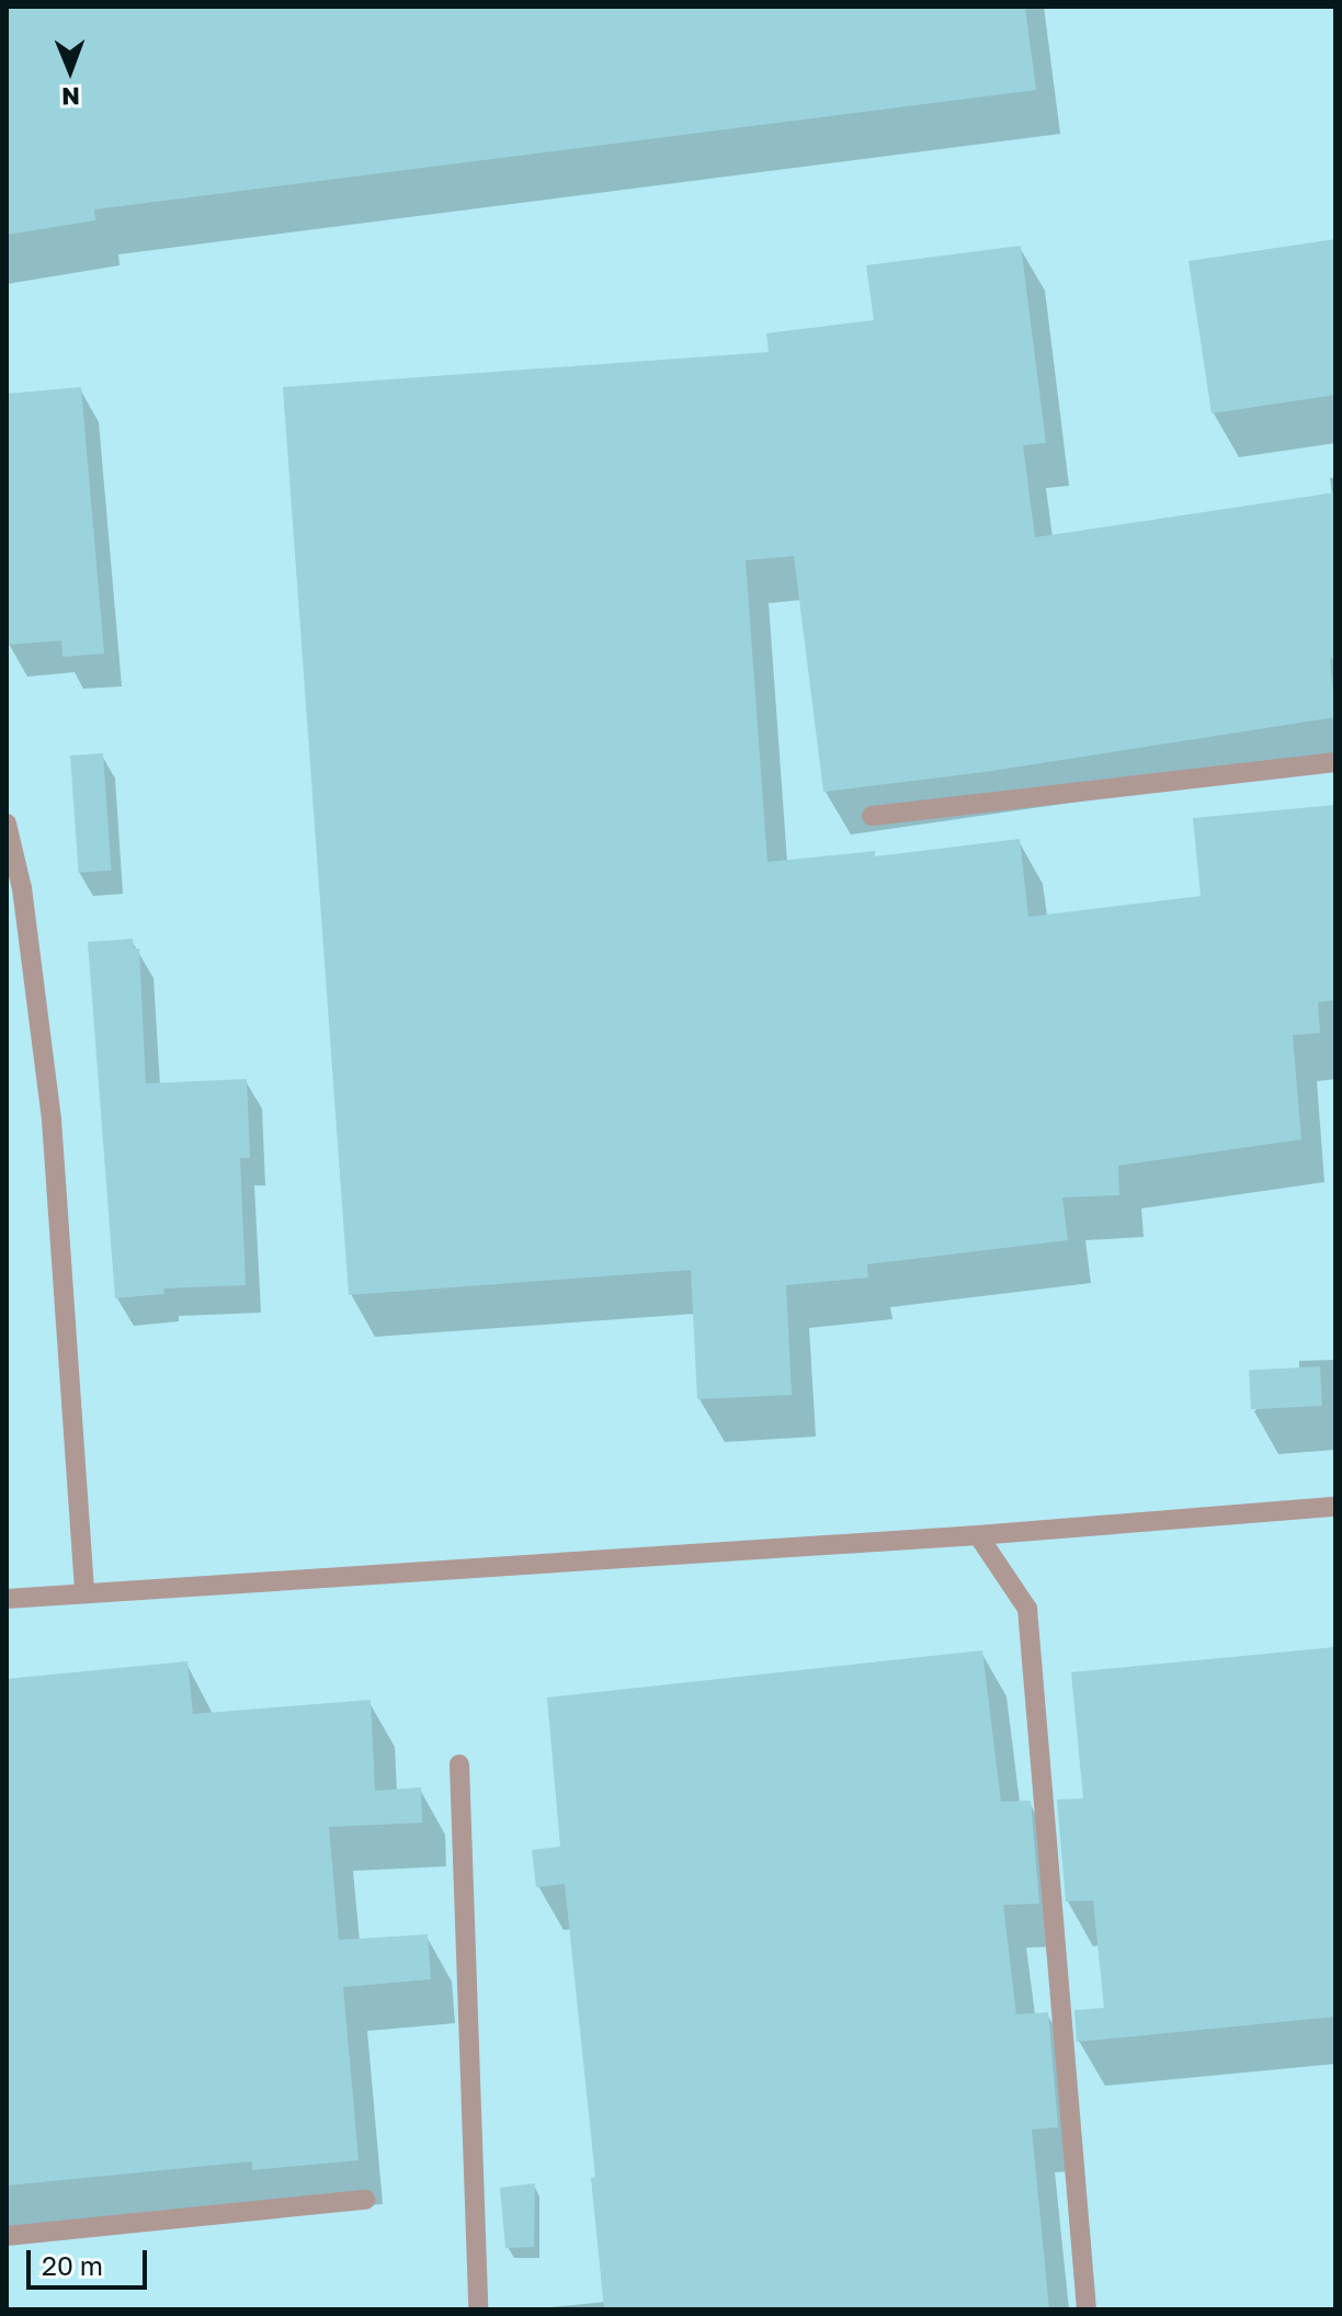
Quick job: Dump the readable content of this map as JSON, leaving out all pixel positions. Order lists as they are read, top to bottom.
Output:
{
  "scale_bar": "20 m",
  "north": "bottom"
}
